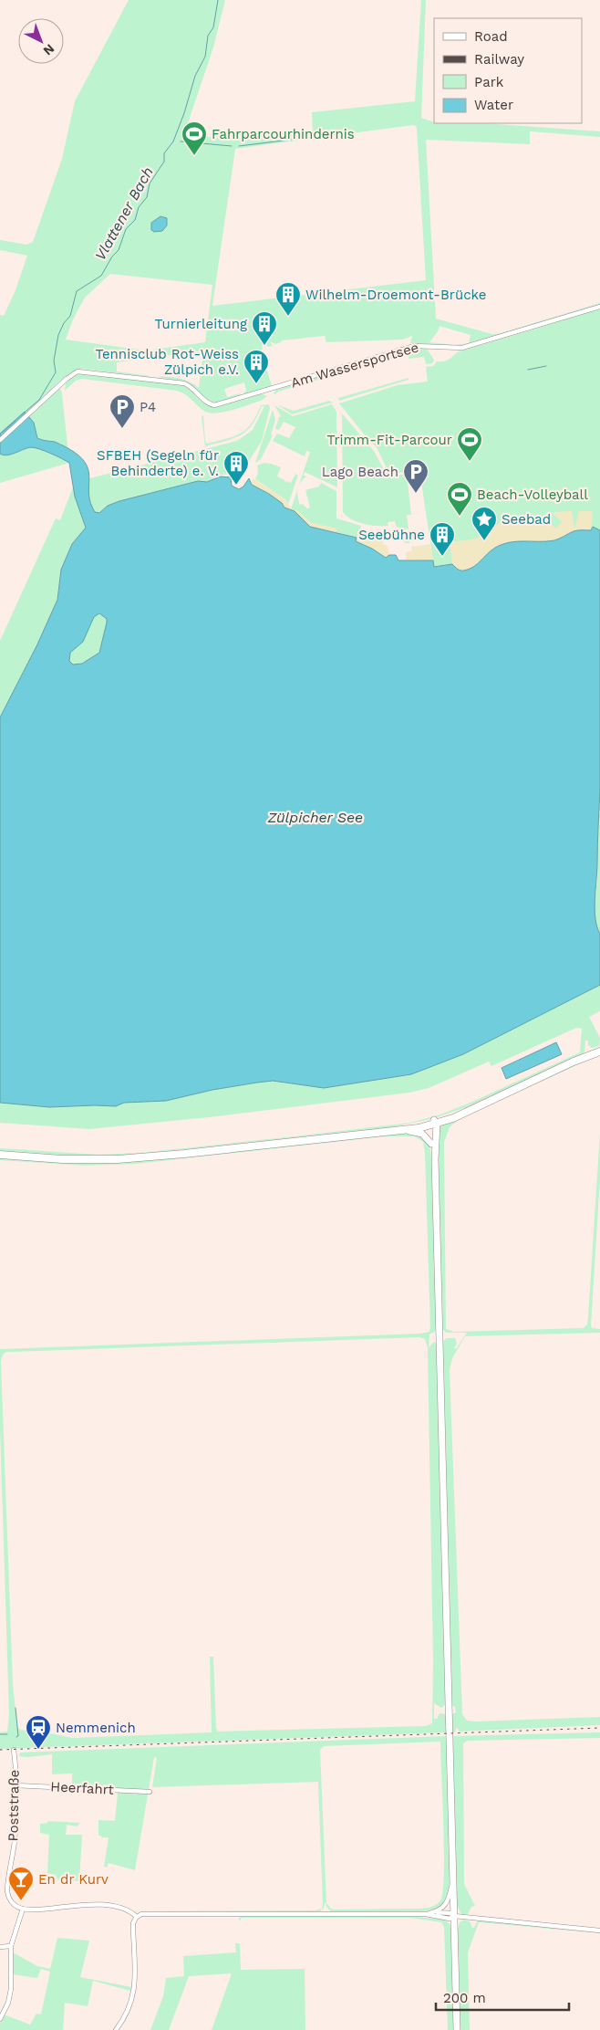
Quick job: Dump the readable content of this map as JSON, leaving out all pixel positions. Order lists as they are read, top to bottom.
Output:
{
  "streets": {
    "street": ["Am Wassersportsee", "Heerfahrt", "Poststraße"]
  },
  "crossings": [
    ["Heerfahrt", "Poststraße"]
  ],
  "water": ["Vlattener Bach", "Zülpicher See"],
  "places": {
    "sports": ["Fahrparcourhindernis", "Trimm-Fit-Parcour", "Beach-Volleyball"],
    "building": [
      "Wilhelm-Droemont-Brücke",
      "Turnierleitung",
      "Tennisclub Rot-Weiss Zülpich e.V.",
      "SFBEH (Segeln für Behinderte) e. V.",
      "Seebühne"
    ],
    "parking": ["P4", "Lago Beach"],
    "place": ["Seebad"],
    "station": ["Nemmenich"],
    "bar": ["En dr Kurv"]
  },
  "legend": [
    "Road",
    "Railway",
    "Park",
    "Water"
  ],
  "scale_bar": "200 m",
  "north": "bottom right"
}
